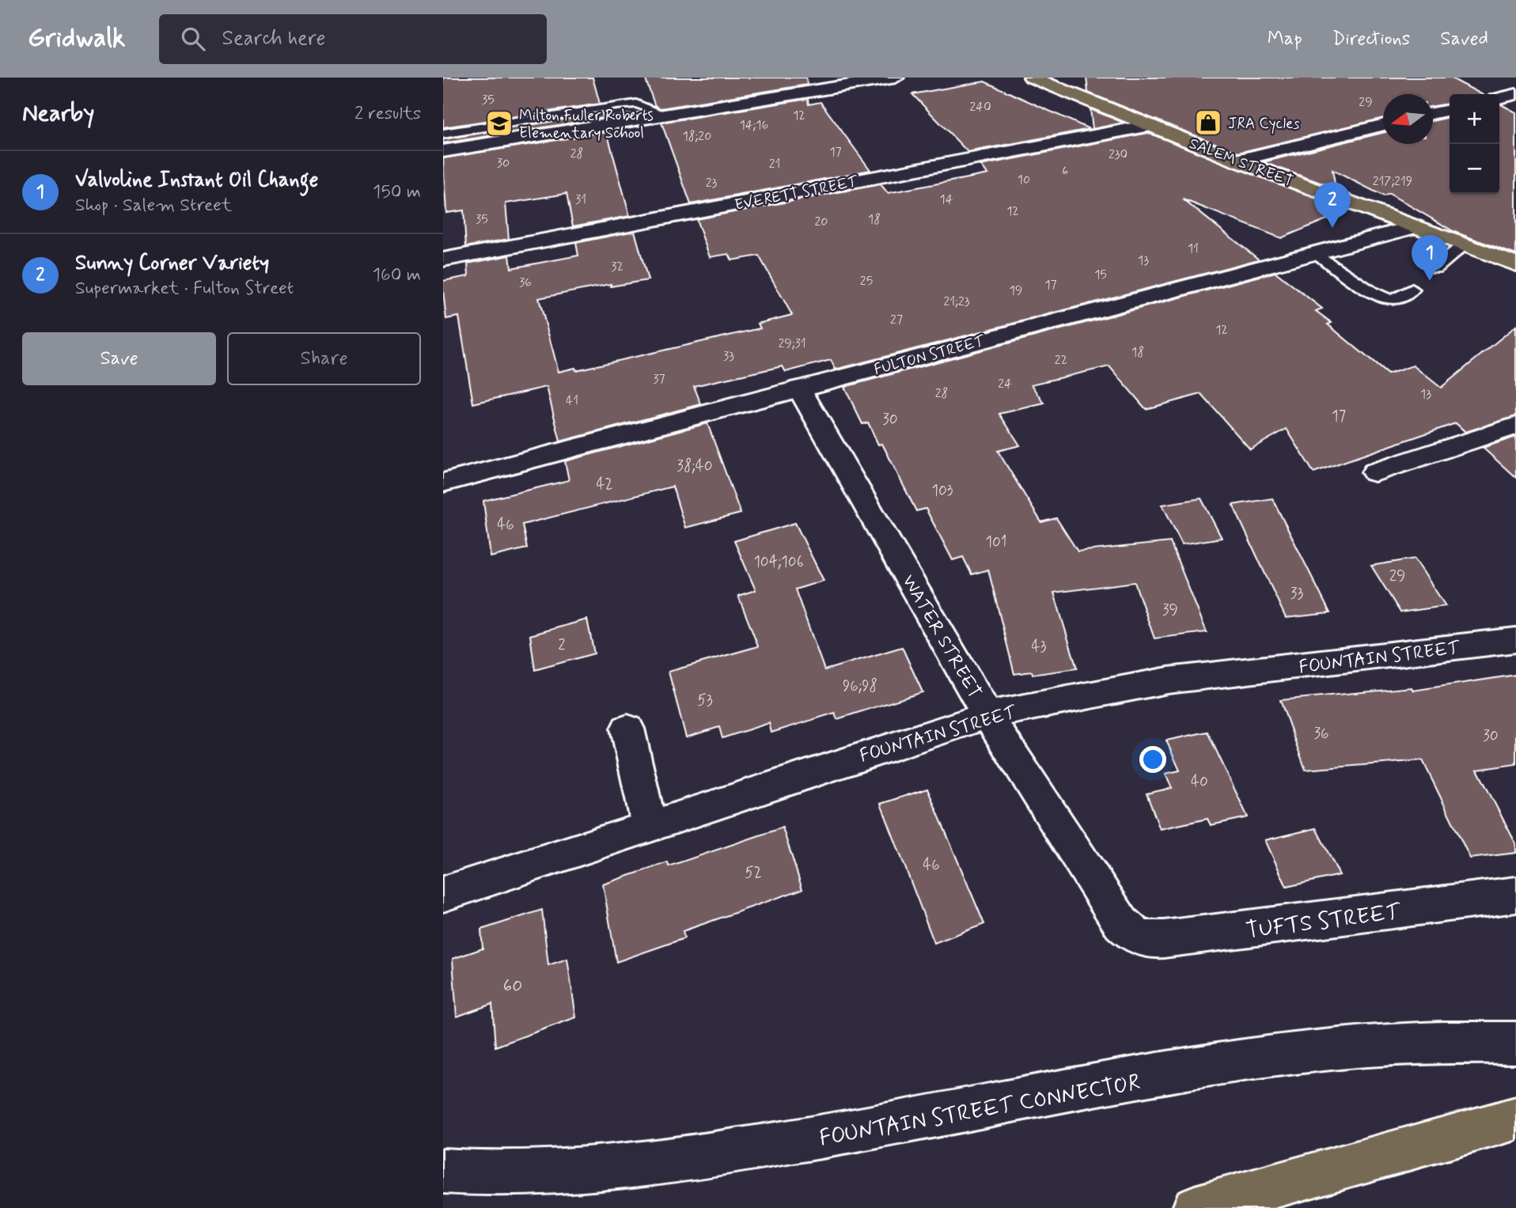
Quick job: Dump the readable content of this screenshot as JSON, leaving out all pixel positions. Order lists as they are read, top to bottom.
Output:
{
  "streets": {
    "main road": ["SALEM STREET"],
    "street": [
      "EVERETT STREET",
      "FULTON STREET",
      "WATER STREET",
      "FOUNTAIN STREET",
      "TUFTS STREET",
      "FOUNTAIN STREET CONNECTOR"
    ]
  },
  "crossings": [
    ["SALEM STREET", "EVERETT STREET"],
    ["SALEM STREET", "FULTON STREET"],
    ["FULTON STREET", "WATER STREET"],
    ["WATER STREET", "FOUNTAIN STREET"],
    ["WATER STREET", "TUFTS STREET"]
  ],
  "places": {
    "shop": ["JRA Cycles"],
    "school or university": ["Milton Fuller Roberts Elementary School"]
  },
  "house_numbers": [
    "35",
    "29",
    "240",
    "12",
    "14;16",
    "18;20",
    "17",
    "28",
    "230",
    "30",
    "21",
    "6",
    "10",
    "217;219",
    "23",
    "31",
    "14",
    "12",
    "35",
    "18",
    "20",
    "11",
    "13",
    "32",
    "15",
    "25",
    "36",
    "17",
    "19",
    "21;23",
    "27",
    "12",
    "29;31",
    "18",
    "33",
    "22",
    "37",
    "24",
    "28",
    "13",
    "41",
    "17",
    "30",
    "38;40",
    "42",
    "103",
    "46",
    "101",
    "104;106",
    "29",
    "33",
    "39",
    "2",
    "43",
    "96;98",
    "53",
    "36",
    "30",
    "40",
    "46",
    "52",
    "60"
  ],
  "north": "left",
  "page": {
    "header": "Gridwalk",
    "search": "Search here",
    "nav": ["Map", "Directions", "Saved"],
    "heading": ["Nearby", "2 results"],
    "map_buttons": ["+", "−"],
    "list": [
      {
        "mark": "1",
        "name": "Valvoline Instant Oil Change",
        "note": "Shop · Salem Street",
        "value": "150 m"
      },
      {
        "mark": "2",
        "name": "Sunny Corner Variety",
        "note": "Supermarket · Fulton Street",
        "value": "160 m"
      }
    ],
    "pins": ["2", "1"],
    "buttons": ["Save", "Share"]
  }
}
